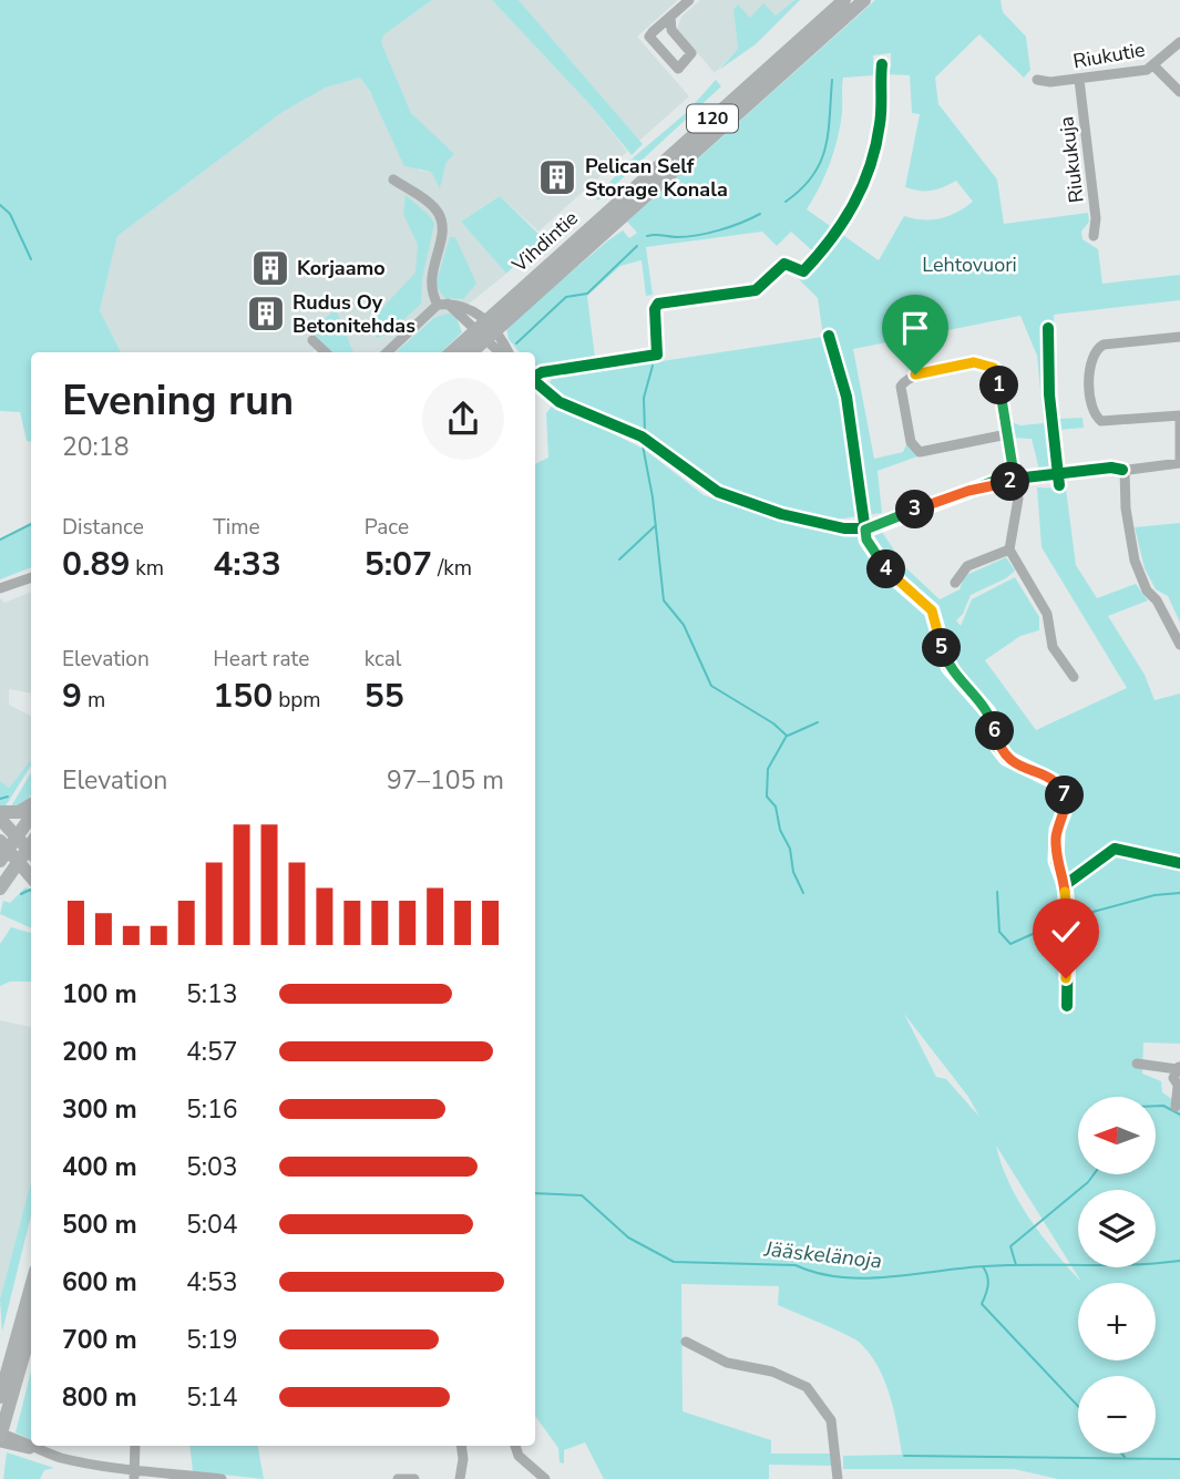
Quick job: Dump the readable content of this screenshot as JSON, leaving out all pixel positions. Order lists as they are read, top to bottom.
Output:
{
  "streets": {
    "main road": ["120", "Vihdintie"],
    "street": ["Riukutie", "Riukukuja"]
  },
  "crossings": [
    ["Riukutie", "Riukukuja"]
  ],
  "water": ["Jääskelänoja"],
  "parks": ["Lehtovuori"],
  "places": {
    "building": ["Pelican Self Storage Konala", "Korjaamo", "Rudus Oy Betonitehdas"]
  },
  "north": "left",
  "page": {
    "heading": ["Evening run", "20:18"],
    "pins": [
      "1",
      "2",
      "3",
      "4",
      "5",
      "6",
      "7"
    ],
    "stats": [
      ["Distance", "0.89 km"],
      ["Time", "4:33"],
      ["Pace", "5:07 /km"],
      ["Elevation", "9 m"],
      ["Heart rate", "150 bpm"],
      ["kcal", "55"]
    ],
    "chart": ["Elevation", "97–105 m"],
    "list": [
      {
        "name": "100 m",
        "note": "5:13"
      },
      {
        "name": "200 m",
        "note": "4:57"
      },
      {
        "name": "300 m",
        "note": "5:16"
      },
      {
        "name": "400 m",
        "note": "5:03"
      },
      {
        "name": "500 m",
        "note": "5:04"
      },
      {
        "name": "600 m",
        "note": "4:53"
      },
      {
        "name": "700 m",
        "note": "5:19"
      },
      {
        "name": "800 m",
        "note": "5:14"
      }
    ],
    "map_buttons": ["+", "−"]
  }
}
